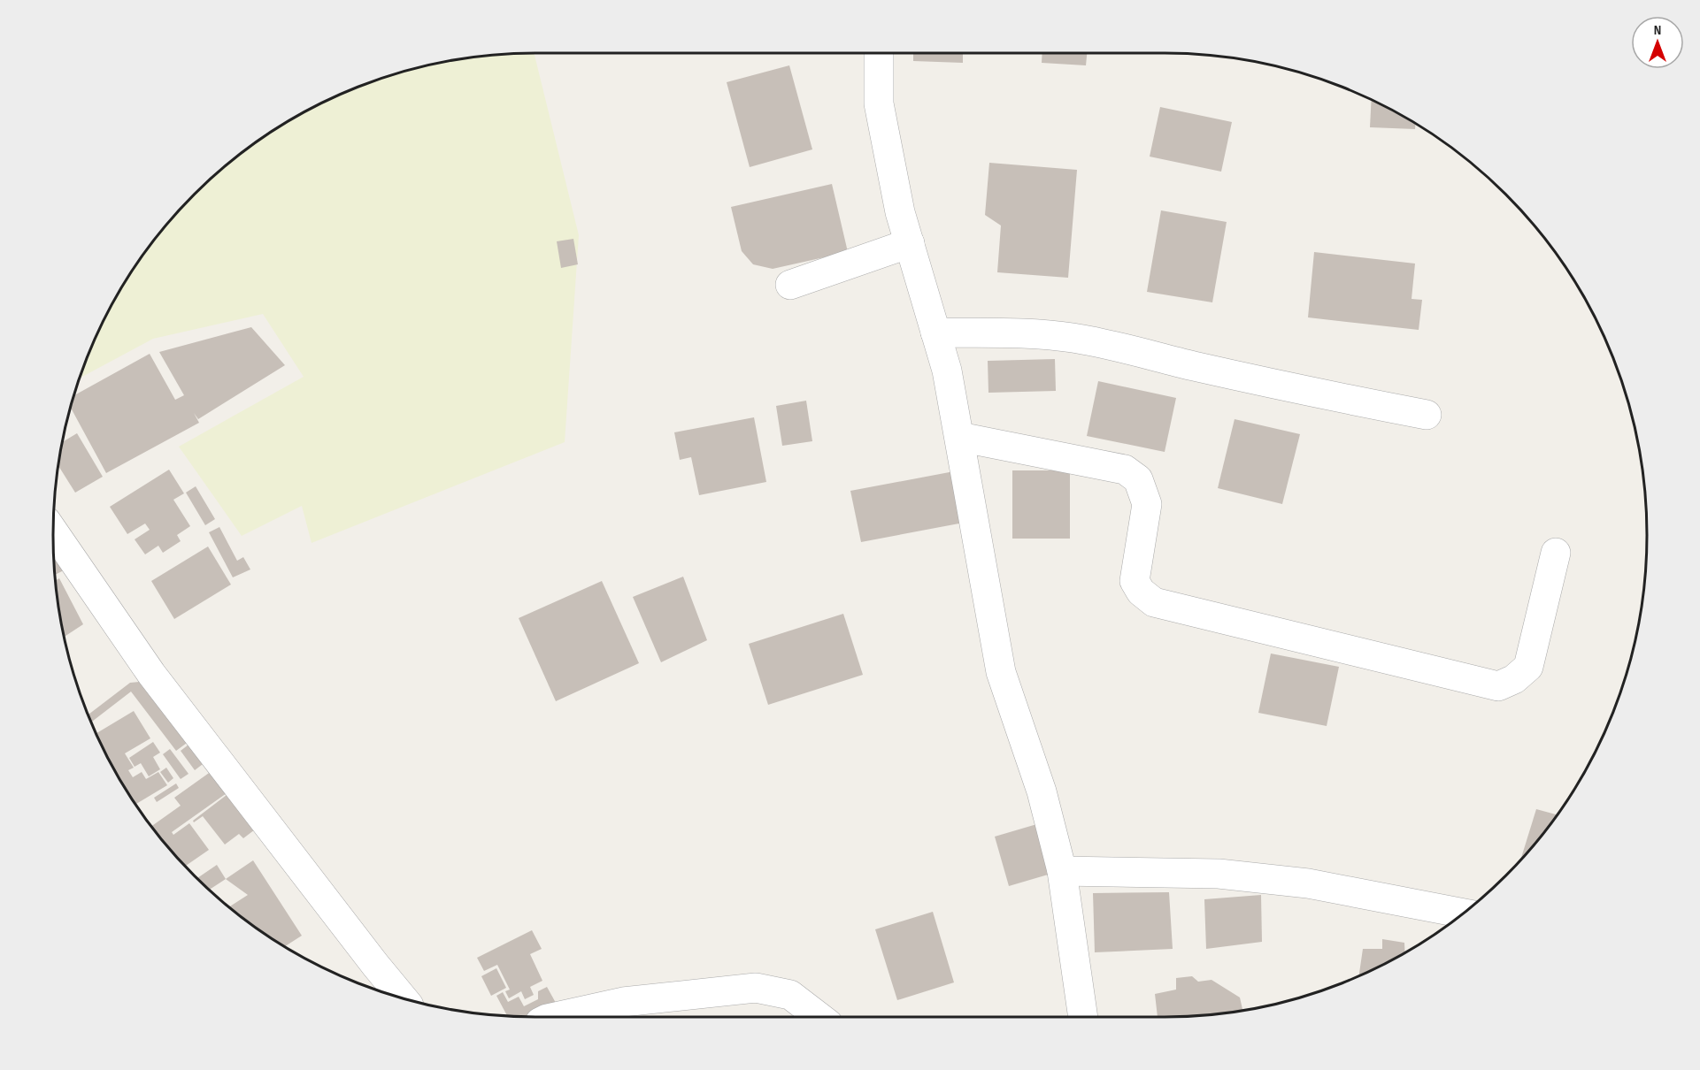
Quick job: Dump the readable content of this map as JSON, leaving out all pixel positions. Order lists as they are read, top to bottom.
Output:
{
  "north": "top"
}
